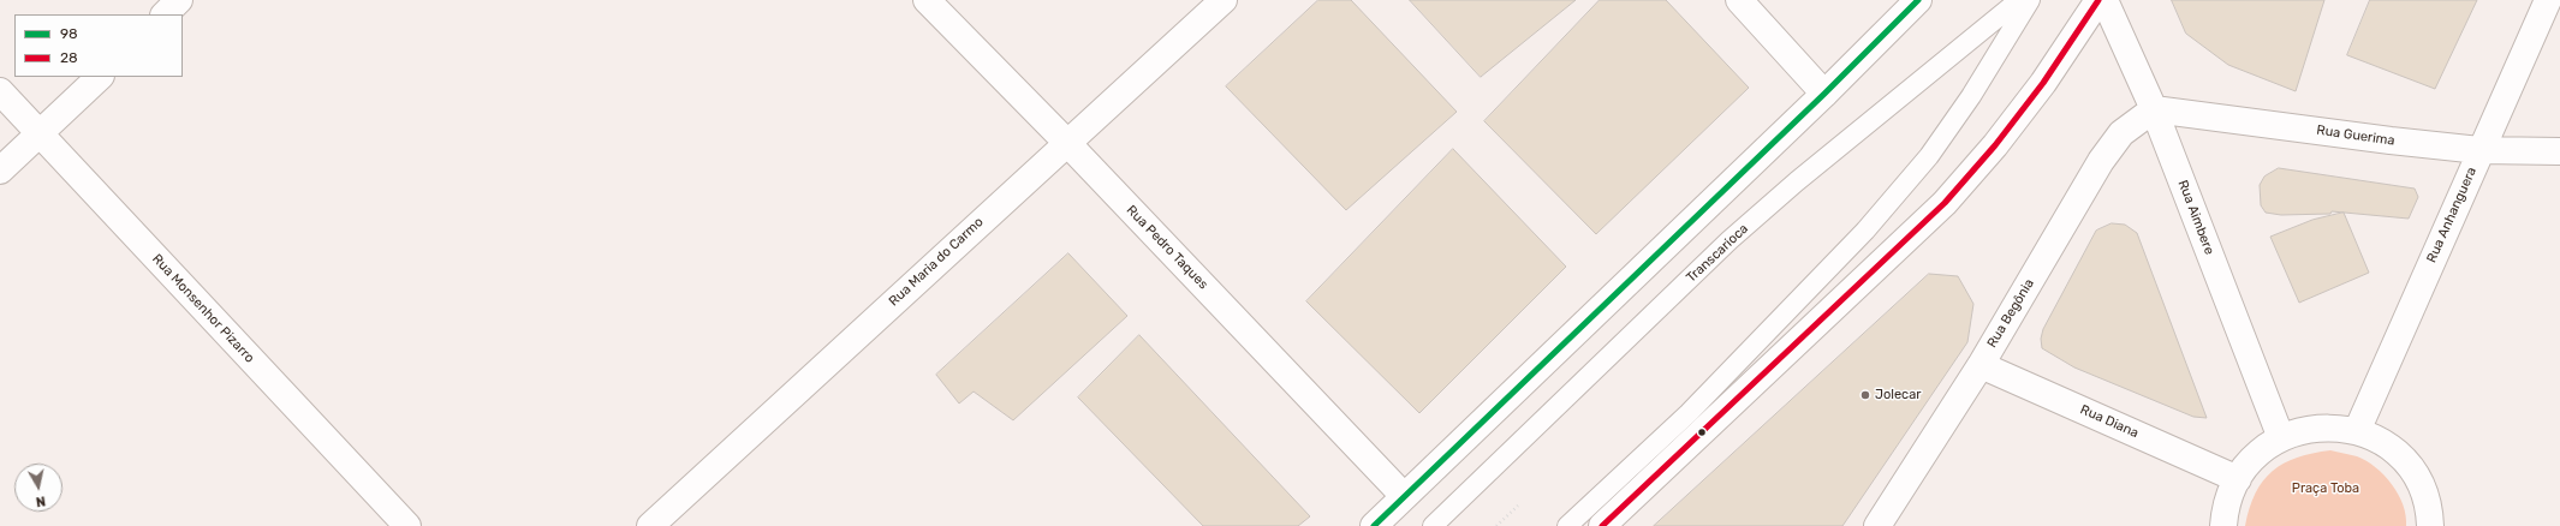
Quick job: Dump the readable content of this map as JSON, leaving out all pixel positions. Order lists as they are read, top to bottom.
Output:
{
  "streets": {
    "street": [
      "Rua Guerima",
      "Rua Anhanguera",
      "Rua Aimbere",
      "Rua Pedro Taques",
      "Rua Maria do Carmo",
      "Rua Monsenhor Pizarro",
      "Rua Begônia",
      "Rua Diana"
    ],
    "lane": ["Transcarioca"]
  },
  "crossings": [
    ["Rua Guerima", "Rua Anhanguera"],
    ["Rua Guerima", "Rua Aimbere"],
    ["Rua Guerima", "Rua Begônia"],
    ["Rua Aimbere", "Rua Begônia"],
    ["Rua Pedro Taques", "Rua Maria do Carmo"],
    ["Rua Begônia", "Rua Diana"]
  ],
  "parks": ["Praça Toba"],
  "places": ["Jolecar"],
  "lines": ["transit line 98", "transit line 28"],
  "legend": ["98", "28"],
  "north": "bottom"
}
